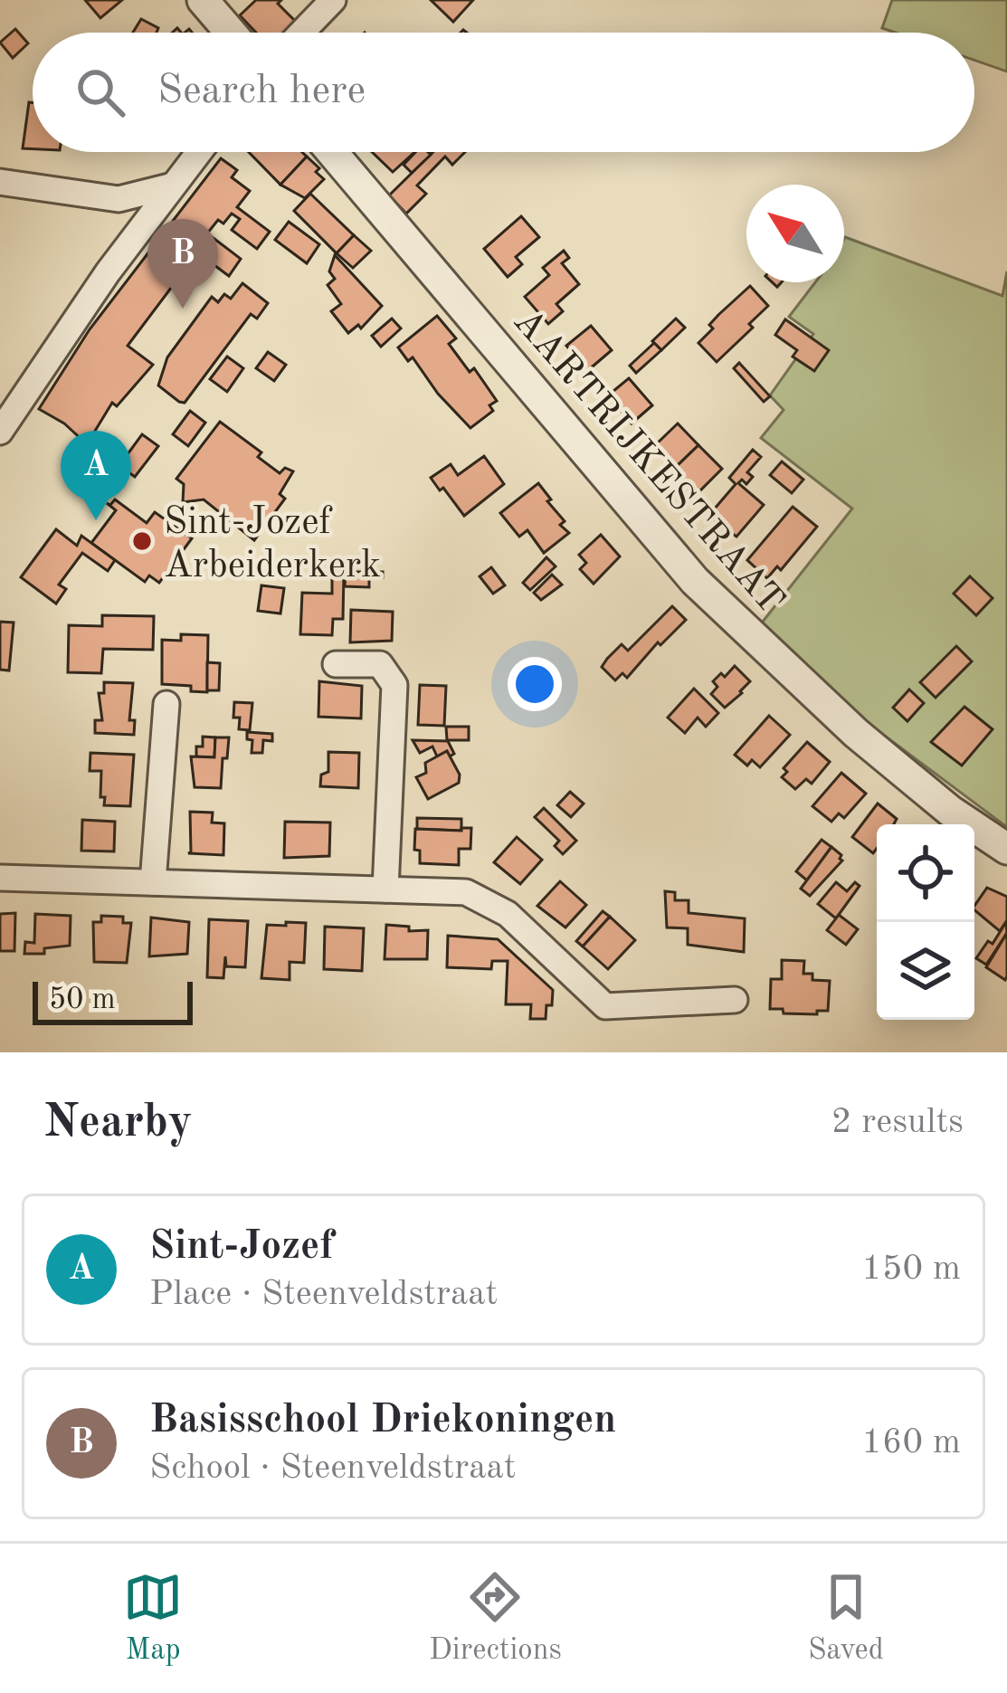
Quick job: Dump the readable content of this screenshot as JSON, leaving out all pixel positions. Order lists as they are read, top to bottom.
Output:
{
  "streets": {
    "street": ["AARTRIJKESTRAAT"]
  },
  "places": ["Sint-Jozef Arbeiderkerk"],
  "scale_bar": "50 m",
  "north": "top left",
  "page": {
    "search": "Search here",
    "pins": ["B", "A"],
    "scale": "50 m",
    "heading": ["Nearby", "2 results"],
    "list": [
      {
        "mark": "A",
        "name": "Sint-Jozef",
        "note": "Place · Steenveldstraat",
        "value": "150 m"
      },
      {
        "mark": "B",
        "name": "Basisschool Driekoningen",
        "note": "School · Steenveldstraat",
        "value": "160 m"
      }
    ],
    "nav": ["Map", "Directions", "Saved"]
  }
}
